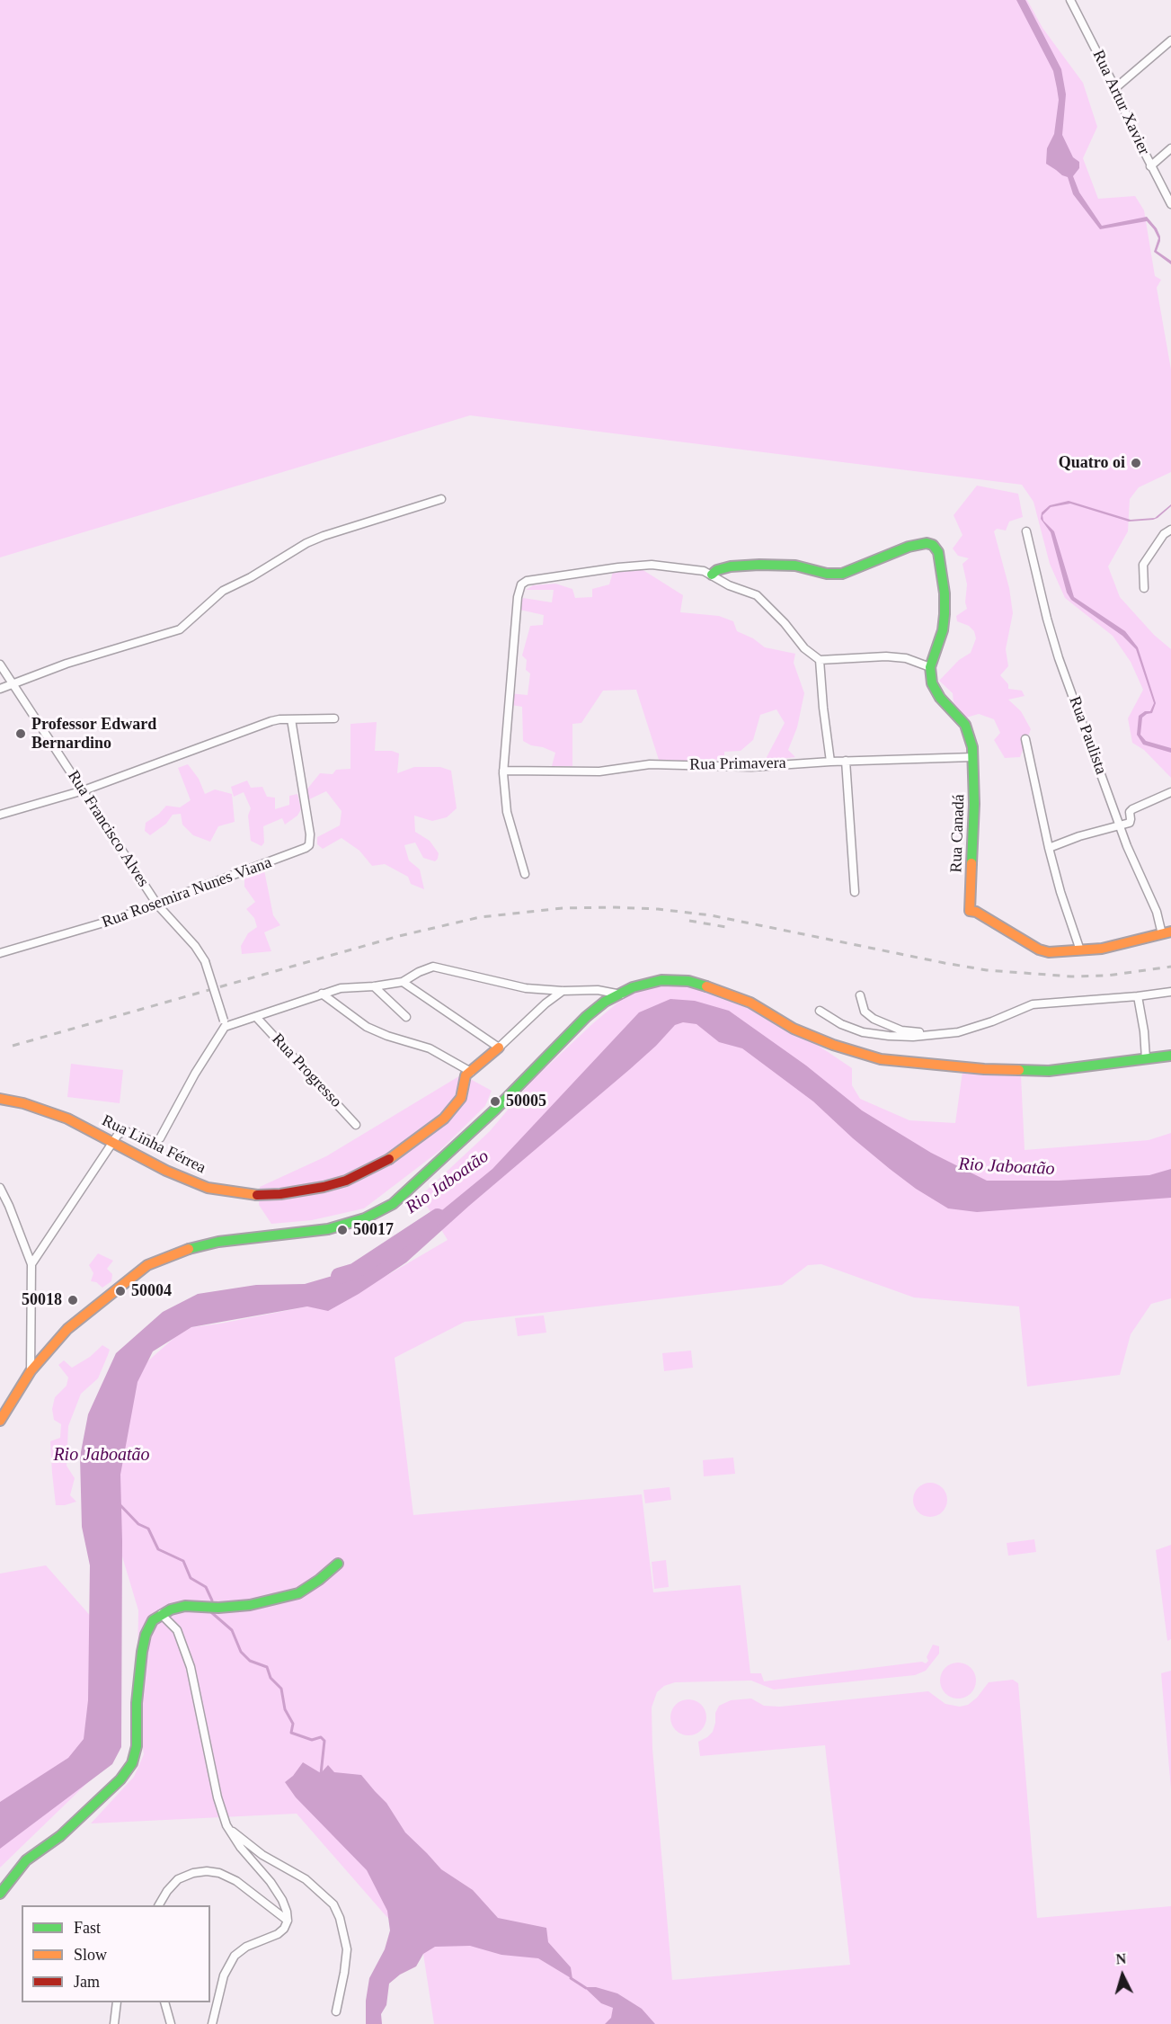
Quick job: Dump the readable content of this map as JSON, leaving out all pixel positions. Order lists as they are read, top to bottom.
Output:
{
  "streets": {
    "street": [
      "Rua Artur Xavier",
      "Rua Paulista",
      "Rua Primavera",
      "Rua Francisco Alves",
      "Rua Canadá",
      "Rua Rosemira Nunes Viana",
      "Rua Progresso",
      "Rua Linha Férrea"
    ]
  },
  "crossings": [
    ["Rua Primavera", "Rua Canadá"],
    ["Rua Francisco Alves", "Rua Rosemira Nunes Viana"],
    ["Rua Francisco Alves", "Rua Linha Férrea"]
  ],
  "water": ["Rio Jaboatão"],
  "places": [
    "Quatro oi",
    "Professor Edward Bernardino",
    "50005",
    "50017",
    "50004",
    "50018"
  ],
  "legend": ["Fast", "Slow", "Jam"],
  "north": "top"
}
